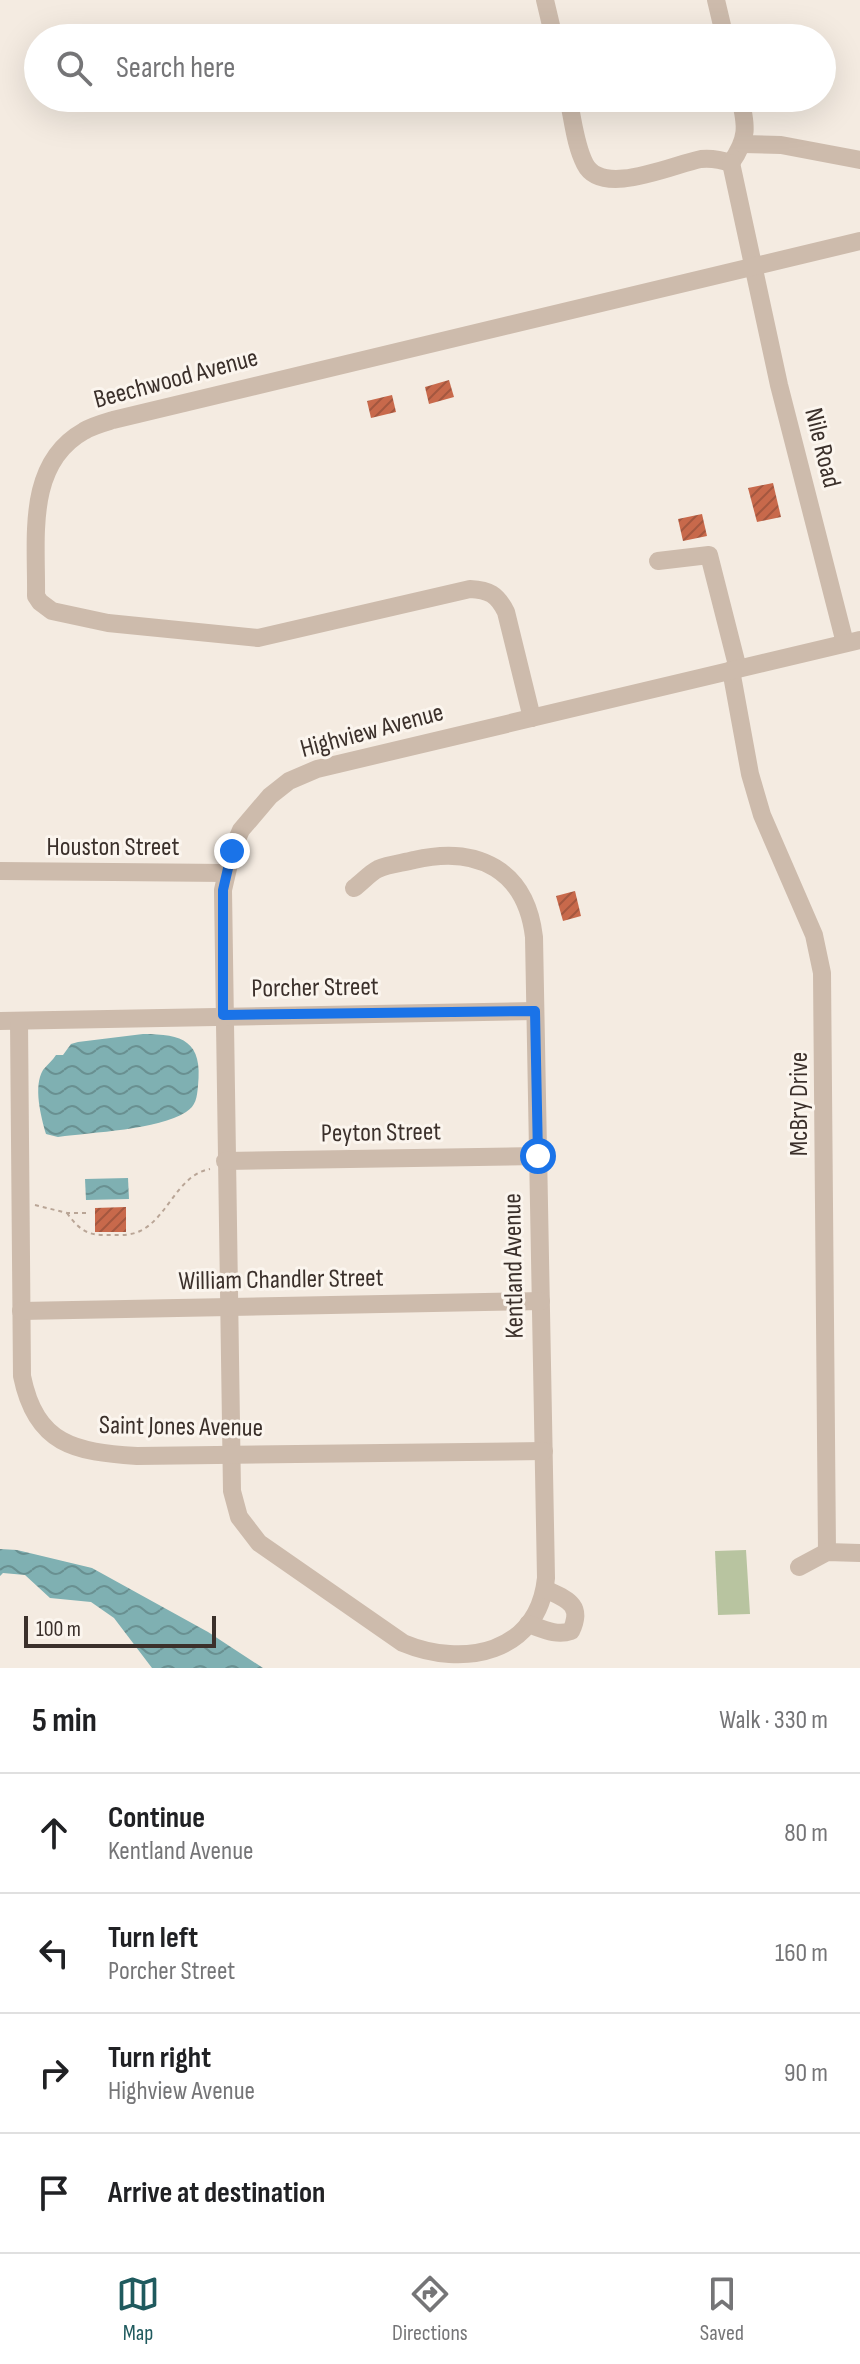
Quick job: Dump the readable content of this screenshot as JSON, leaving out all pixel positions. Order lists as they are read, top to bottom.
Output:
{
  "streets": {
    "street": [
      "Beechwood Avenue",
      "Nile Road",
      "Highview Avenue",
      "Houston Street",
      "Porcher Street",
      "McBry Drive",
      "Peyton Street",
      "Kentland Avenue",
      "William Chandler Street",
      "Saint Jones Avenue"
    ]
  },
  "crossings": [
    ["Beechwood Avenue", "Nile Road"],
    ["Beechwood Avenue", "Highview Avenue"],
    ["Nile Road", "Highview Avenue"],
    ["Highview Avenue", "Houston Street"],
    ["Highview Avenue", "Porcher Street"],
    ["Highview Avenue", "McBry Drive"],
    ["Highview Avenue", "Peyton Street"],
    ["Highview Avenue", "Kentland Avenue"],
    ["Porcher Street", "Kentland Avenue"],
    ["Porcher Street", "Saint Jones Avenue"],
    ["Peyton Street", "Kentland Avenue"],
    ["Kentland Avenue", "William Chandler Street"],
    ["Kentland Avenue", "Saint Jones Avenue"],
    ["William Chandler Street", "Saint Jones Avenue"]
  ],
  "scale_bar": "100 m",
  "page": {
    "search": "Search here",
    "scale": "100 m",
    "heading": ["5 min", "Walk · 330 m"],
    "list": [
      ["Continue", "Kentland Avenue", "80 m"],
      ["Turn left", "Porcher Street", "160 m"],
      ["Turn right", "Highview Avenue", "90 m"],
      "Arrive at destination"
    ],
    "nav": ["Map", "Directions", "Saved"]
  }
}
